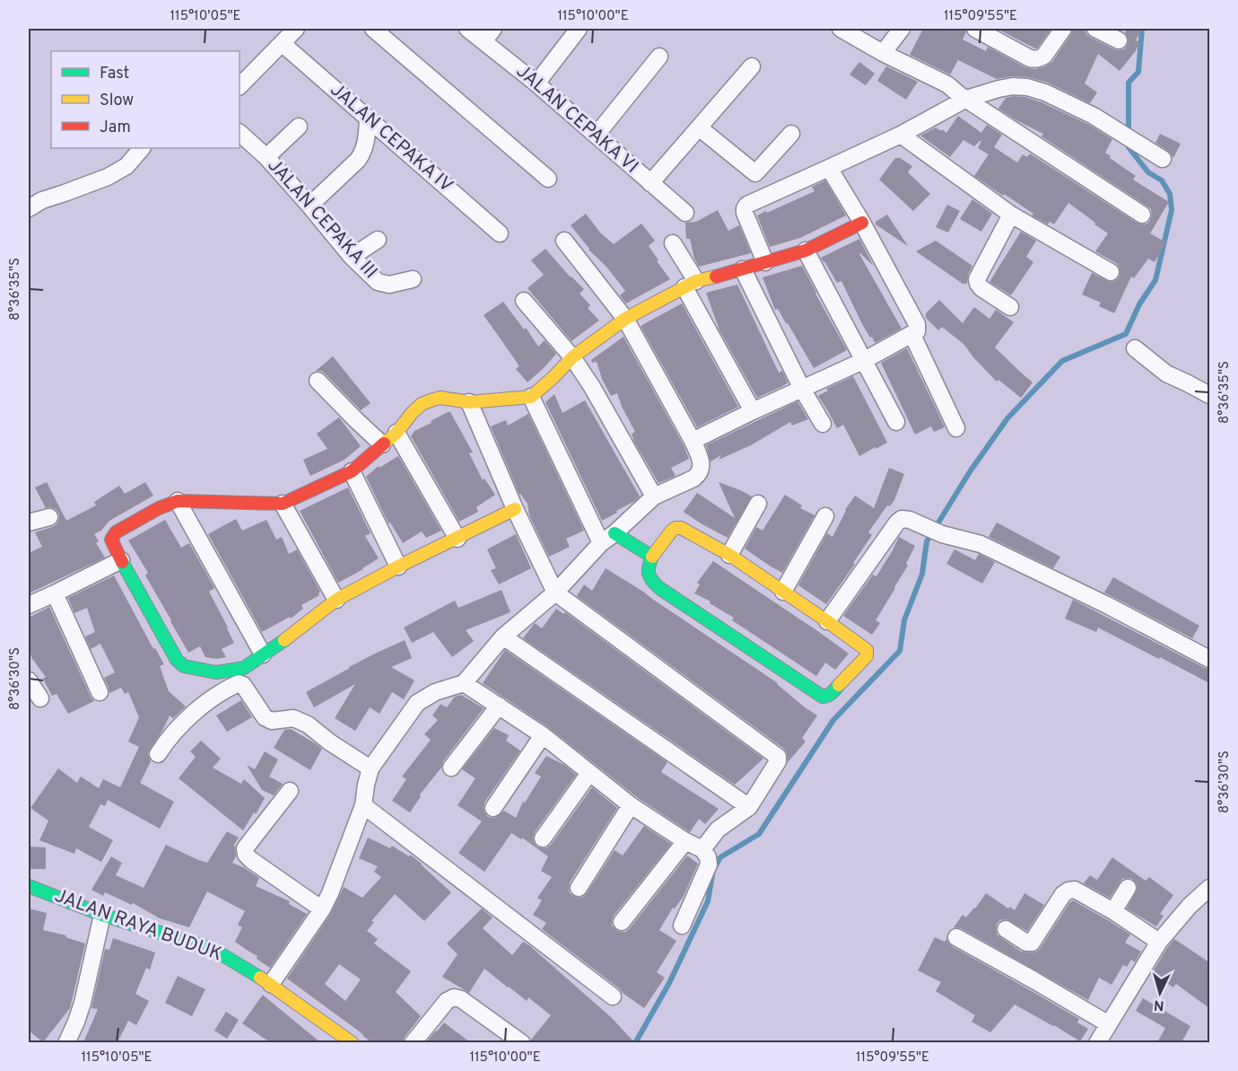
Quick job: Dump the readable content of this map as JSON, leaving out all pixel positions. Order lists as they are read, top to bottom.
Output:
{
  "streets": {
    "street": [
      "JALAN CEPAKA VI",
      "JALAN CEPAKA IV",
      "JALAN CEPAKA III",
      "JALAN RAYA BUDUK"
    ]
  },
  "legend": ["Fast", "Slow", "Jam"],
  "north": "bottom",
  "coordinates": [
    "115°10'05\"E",
    "115°10'00\"E",
    "115°09'55\"E",
    "8°36'35\"S",
    "8°36'30\"S"
  ]
}
